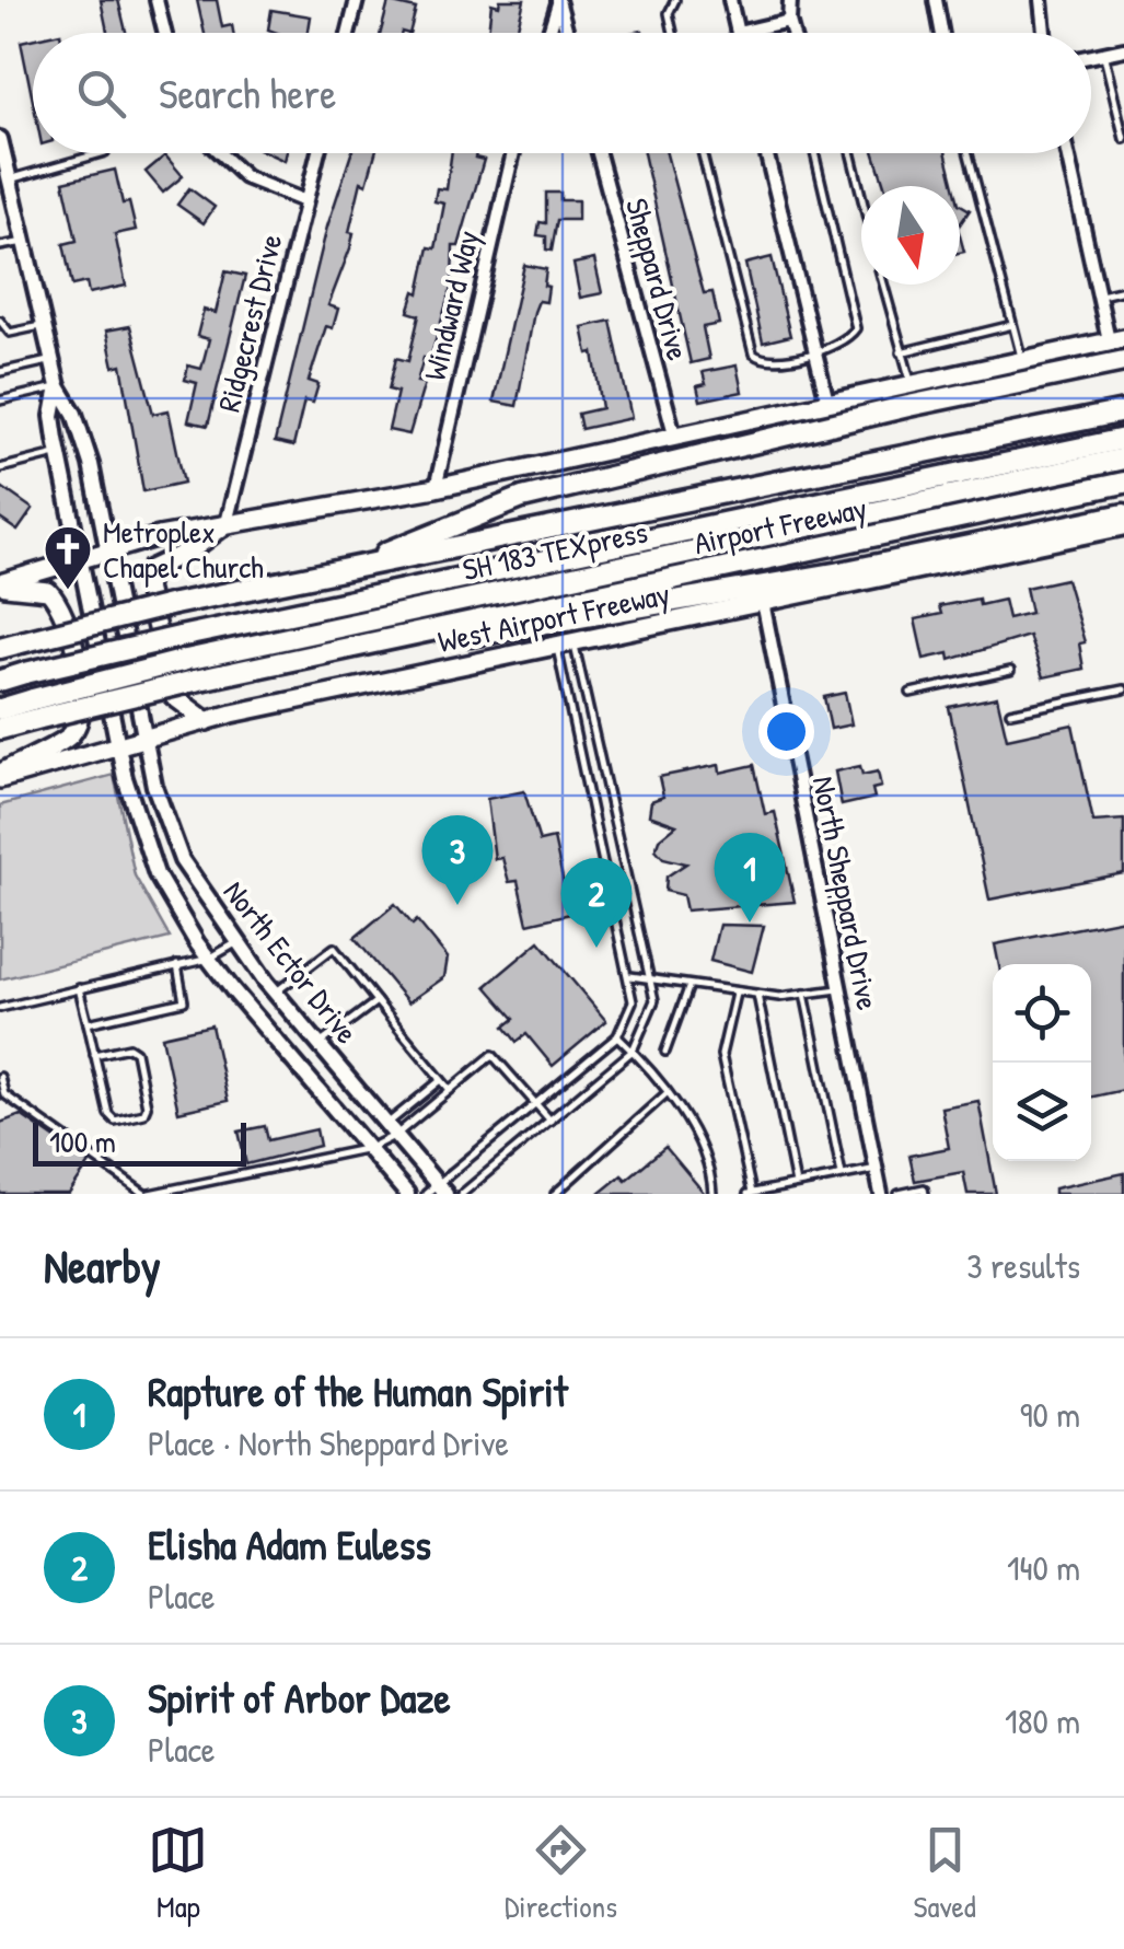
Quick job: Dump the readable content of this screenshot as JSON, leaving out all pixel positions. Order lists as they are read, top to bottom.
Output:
{
  "streets": {
    "highway": ["Airport Freeway", "SH 183 TEXpress"],
    "main road": ["West Airport Freeway"],
    "street": [
      "Sheppard Drive",
      "Windward Way",
      "Ridgecrest Drive",
      "North Sheppard Drive",
      "North Ector Drive"
    ]
  },
  "crossings": [
    ["Airport Freeway", "SH 183 TEXpress"],
    ["West Airport Freeway", "North Sheppard Drive"],
    ["West Airport Freeway", "North Ector Drive"]
  ],
  "places": {
    "church": ["Metroplex Chapel Church"]
  },
  "scale_bar": "100 m",
  "north": "bottom",
  "page": {
    "search": "Search here",
    "pins": ["3", "1", "2"],
    "scale": "100 m",
    "heading": ["Nearby", "3 results"],
    "list": [
      {
        "mark": "1",
        "name": "Rapture of the Human Spirit",
        "note": "Place · North Sheppard Drive",
        "value": "90 m"
      },
      {
        "mark": "2",
        "name": "Elisha Adam Euless",
        "note": "Place",
        "value": "140 m"
      },
      {
        "mark": "3",
        "name": "Spirit of Arbor Daze",
        "note": "Place",
        "value": "180 m"
      }
    ],
    "nav": ["Map", "Directions", "Saved"]
  }
}
